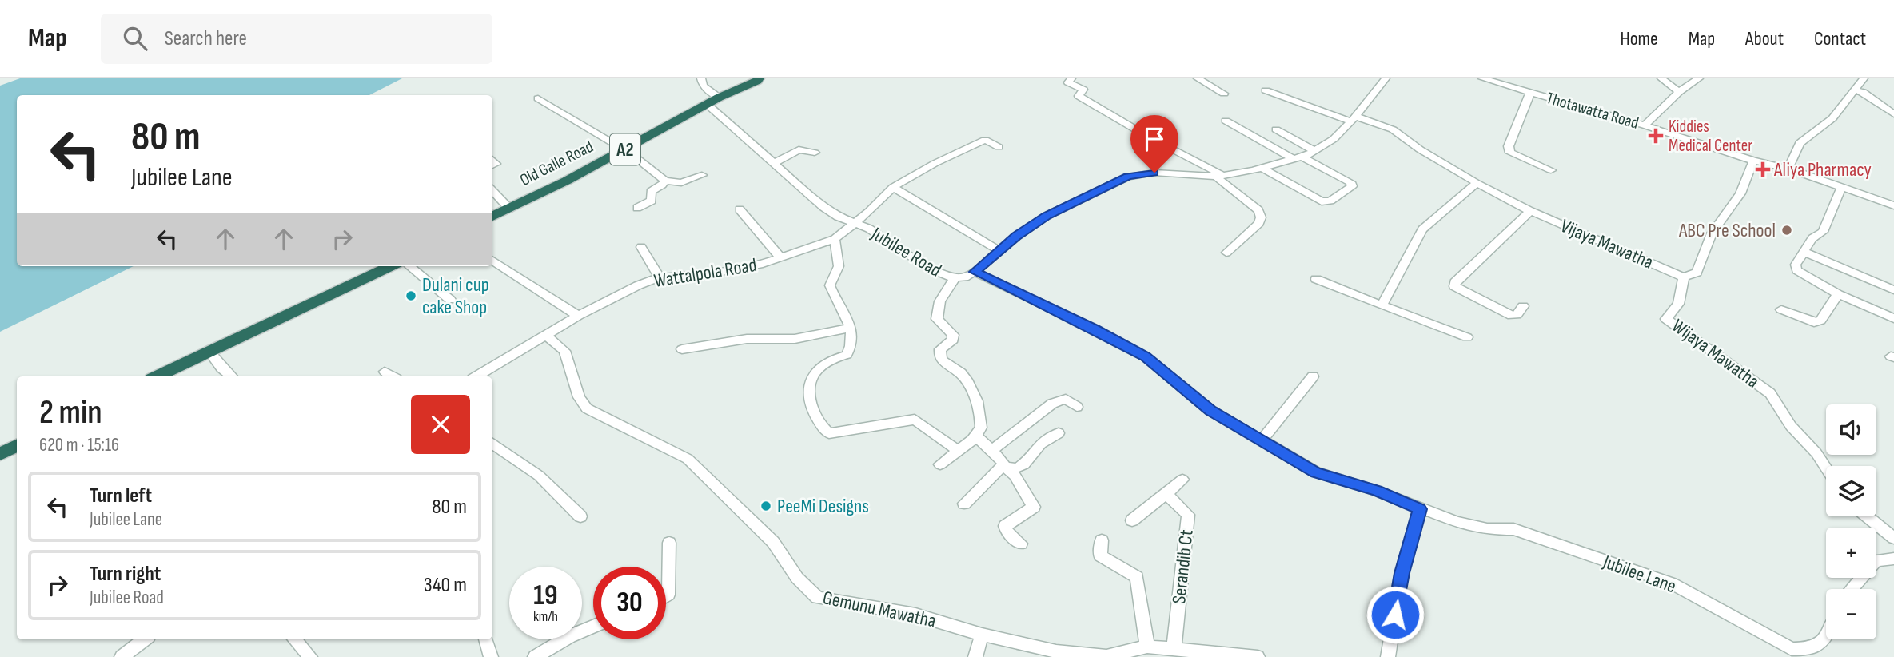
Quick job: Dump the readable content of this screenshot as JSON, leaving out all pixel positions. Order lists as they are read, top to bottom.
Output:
{
  "streets": {
    "highway": ["A2", "Old Galle Road"],
    "street": [
      "Thotawatta Road",
      "Vijaya Mawatha",
      "Jubilee Road",
      "Wattalpola Road",
      "Wijaya Mawatha",
      "Serandib Ct",
      "Jubilee Lane",
      "Gemunu Mawatha"
    ]
  },
  "crossings": [
    ["Old Galle Road", "Jubilee Road"],
    ["Vijaya Mawatha", "Jubilee Road"],
    ["Vijaya Mawatha", "Wijaya Mawatha"],
    ["Jubilee Road", "Wattalpola Road"],
    ["Jubilee Road", "Jubilee Lane"],
    ["Wattalpola Road", "Gemunu Mawatha"],
    ["Serandib Ct", "Gemunu Mawatha"]
  ],
  "places": {
    "health": ["Kiddies Medical Center", "Aliya Pharmacy"],
    "other": ["ABC Pre School", "Dulani cup cake Shop", "PeeMi Designs"]
  },
  "page": {
    "header": "Map",
    "search": "Search here",
    "nav": [
      "Home",
      "Map",
      "About",
      "Contact"
    ],
    "turn": ["80 m", "Jubilee Lane"],
    "heading": ["2 min", "620 m · 15:16"],
    "map_buttons": ["+", "−"],
    "list": [
      {
        "name": "Turn left",
        "note": "Jubilee Lane",
        "value": "80 m"
      },
      {
        "name": "Turn right",
        "note": "Jubilee Road",
        "value": "340 m"
      }
    ],
    "speed": "19 km/h",
    "limit": "30"
  }
}
